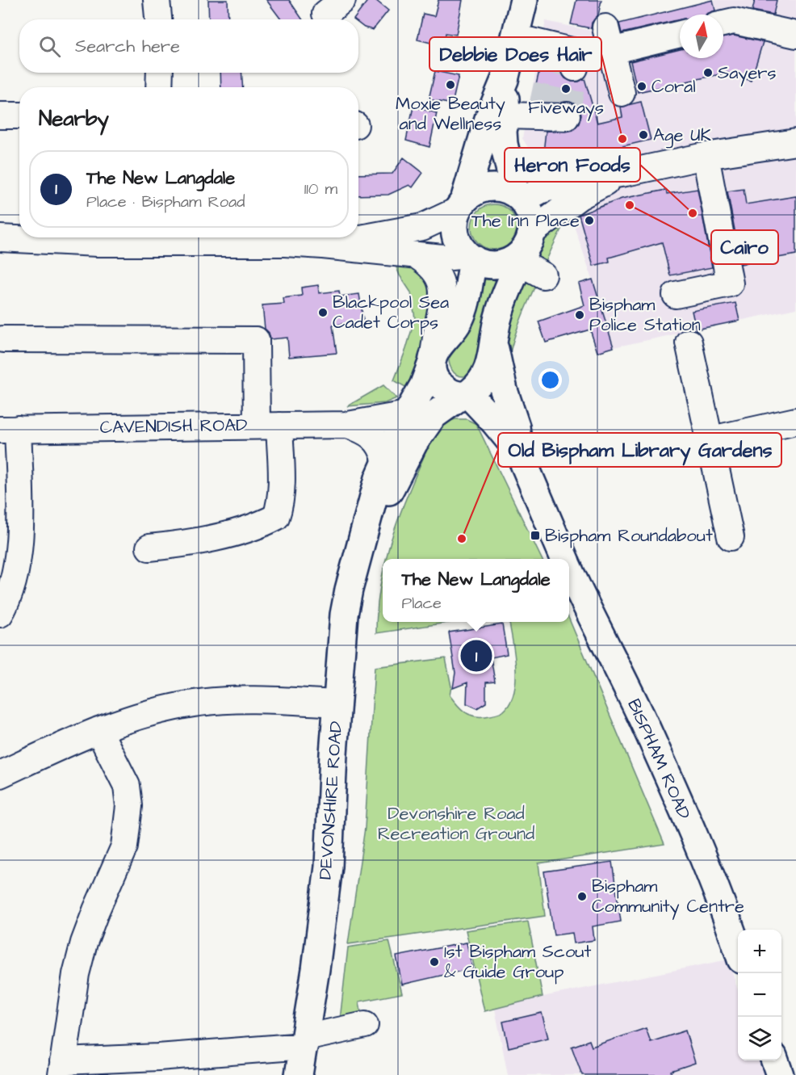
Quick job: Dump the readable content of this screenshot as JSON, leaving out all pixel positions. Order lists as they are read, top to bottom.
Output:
{
  "streets": {
    "main road": ["BISPHAM ROAD", "DEVONSHIRE ROAD"],
    "street": ["CAVENDISH ROAD"]
  },
  "crossings": [
    ["CAVENDISH ROAD", "DEVONSHIRE ROAD"],
    ["BISPHAM ROAD", "DEVONSHIRE ROAD"]
  ],
  "parks": ["Devonshire Road Recreation Ground"],
  "places": {
    "other": [
      "Sayers",
      "Moxie Beauty and Wellness",
      "Coral",
      "Fiveways",
      "Age UK",
      "Debbie Does Hair",
      "Cairo",
      "Heron Foods",
      "The Inn Place",
      "Blackpool Sea Cadet Corps",
      "Bispham Police Station",
      "Old Bispham Library Gardens",
      "Bispham Community Centre",
      "1st Bispham Scout & Guide Group"
    ],
    "transit": ["Bispham Roundabout"]
  },
  "north": "top",
  "page": {
    "search": "Search here",
    "heading": "Nearby",
    "list": [
      {
        "mark": "1",
        "name": "The New Langdale",
        "note": "Place · Bispham Road",
        "value": "110 m"
      }
    ],
    "popup": ["The New Langdale", "Place"],
    "pins": "1",
    "map_buttons": ["+", "−"]
  }
}
